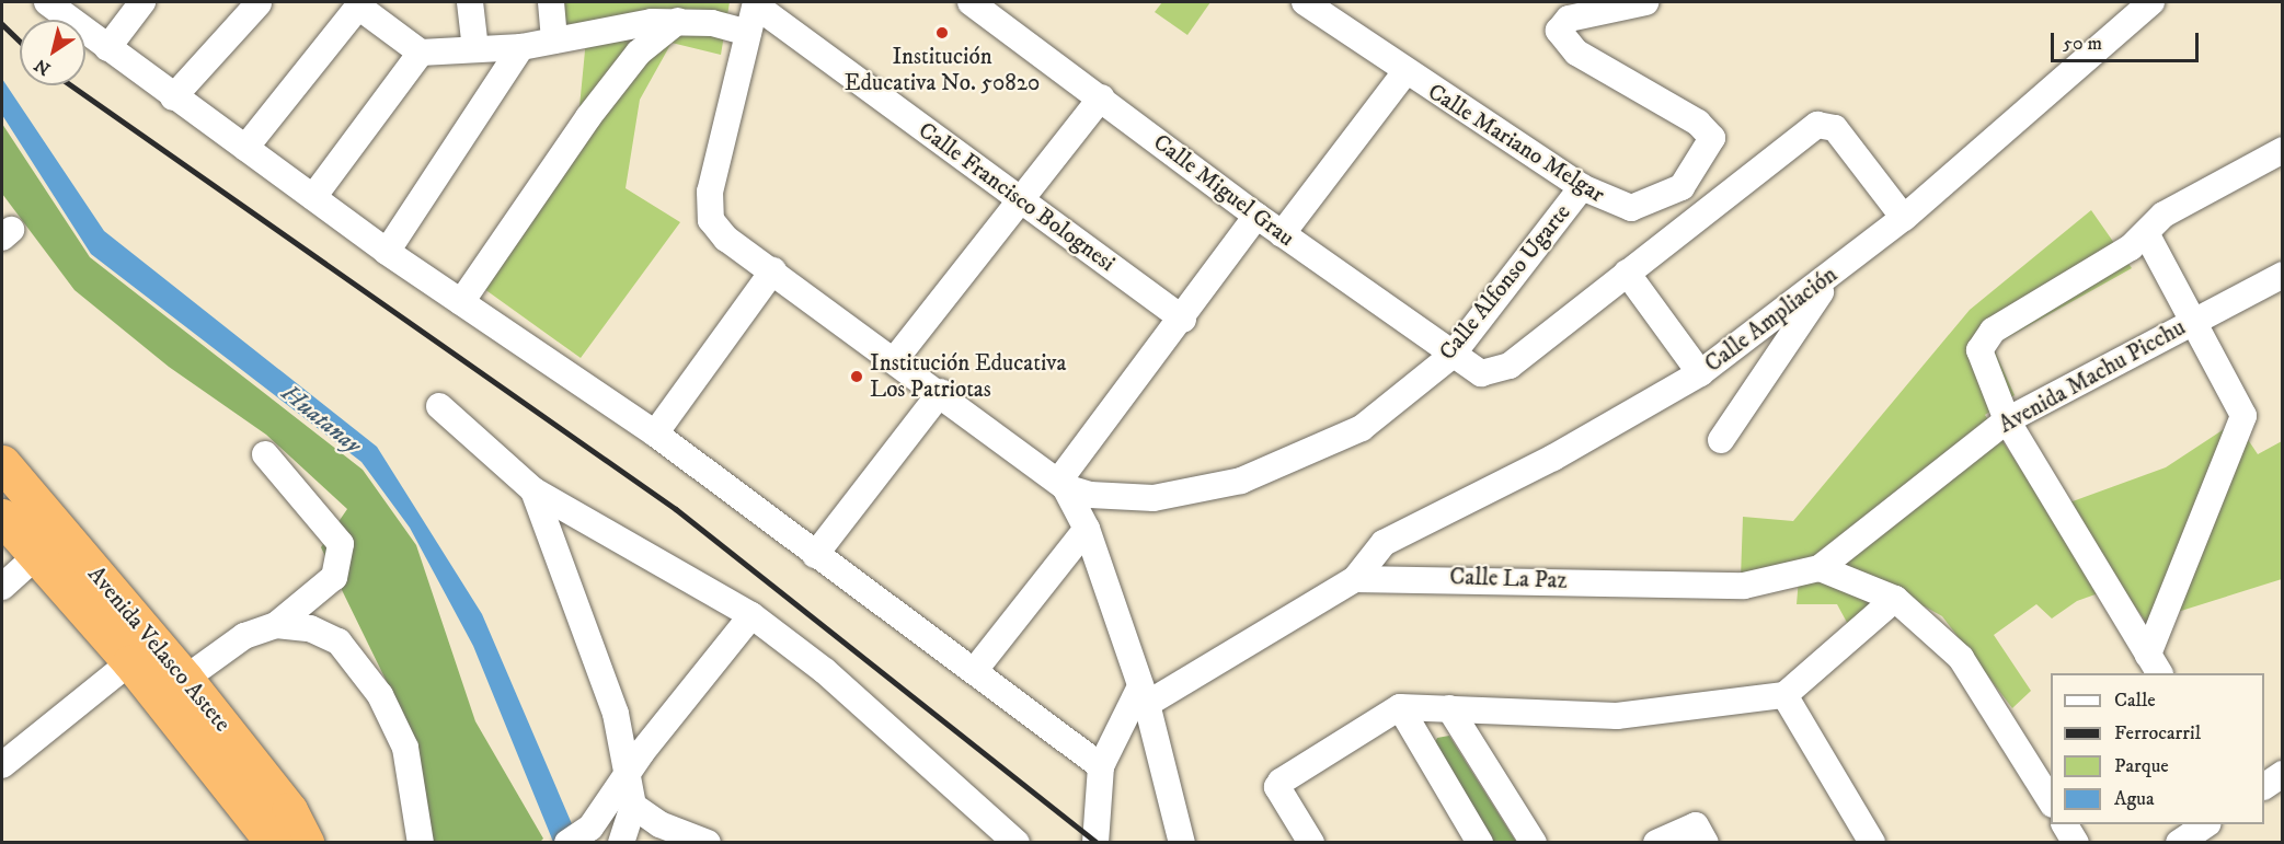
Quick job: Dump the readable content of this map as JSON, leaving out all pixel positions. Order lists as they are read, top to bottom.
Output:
{
  "streets": {
    "highway": ["Avenida Velasco Astete"],
    "street": [
      "Calle Mariano Melgar",
      "Calle Miguel Grau",
      "Calle Francisco Bolognesi",
      "Calle Alfonso Ugarte",
      "Calle Ampliación",
      "Avenida Machu Picchu",
      "Calle La Paz"
    ]
  },
  "crossings": [
    ["Calle Mariano Melgar", "Calle Alfonso Ugarte"],
    ["Calle Miguel Grau", "Calle Alfonso Ugarte"],
    ["Calle Ampliación", "Calle La Paz"],
    ["Avenida Machu Picchu", "Calle La Paz"]
  ],
  "water": ["Huatanay"],
  "places": ["Institución Educativa No. 50820", "Institución Educativa Los Patriotas"],
  "legend": [
    "Calle",
    "Ferrocarril",
    "Parque",
    "Agua"
  ],
  "scale_bar": "50 m",
  "north": "bottom left"
}
